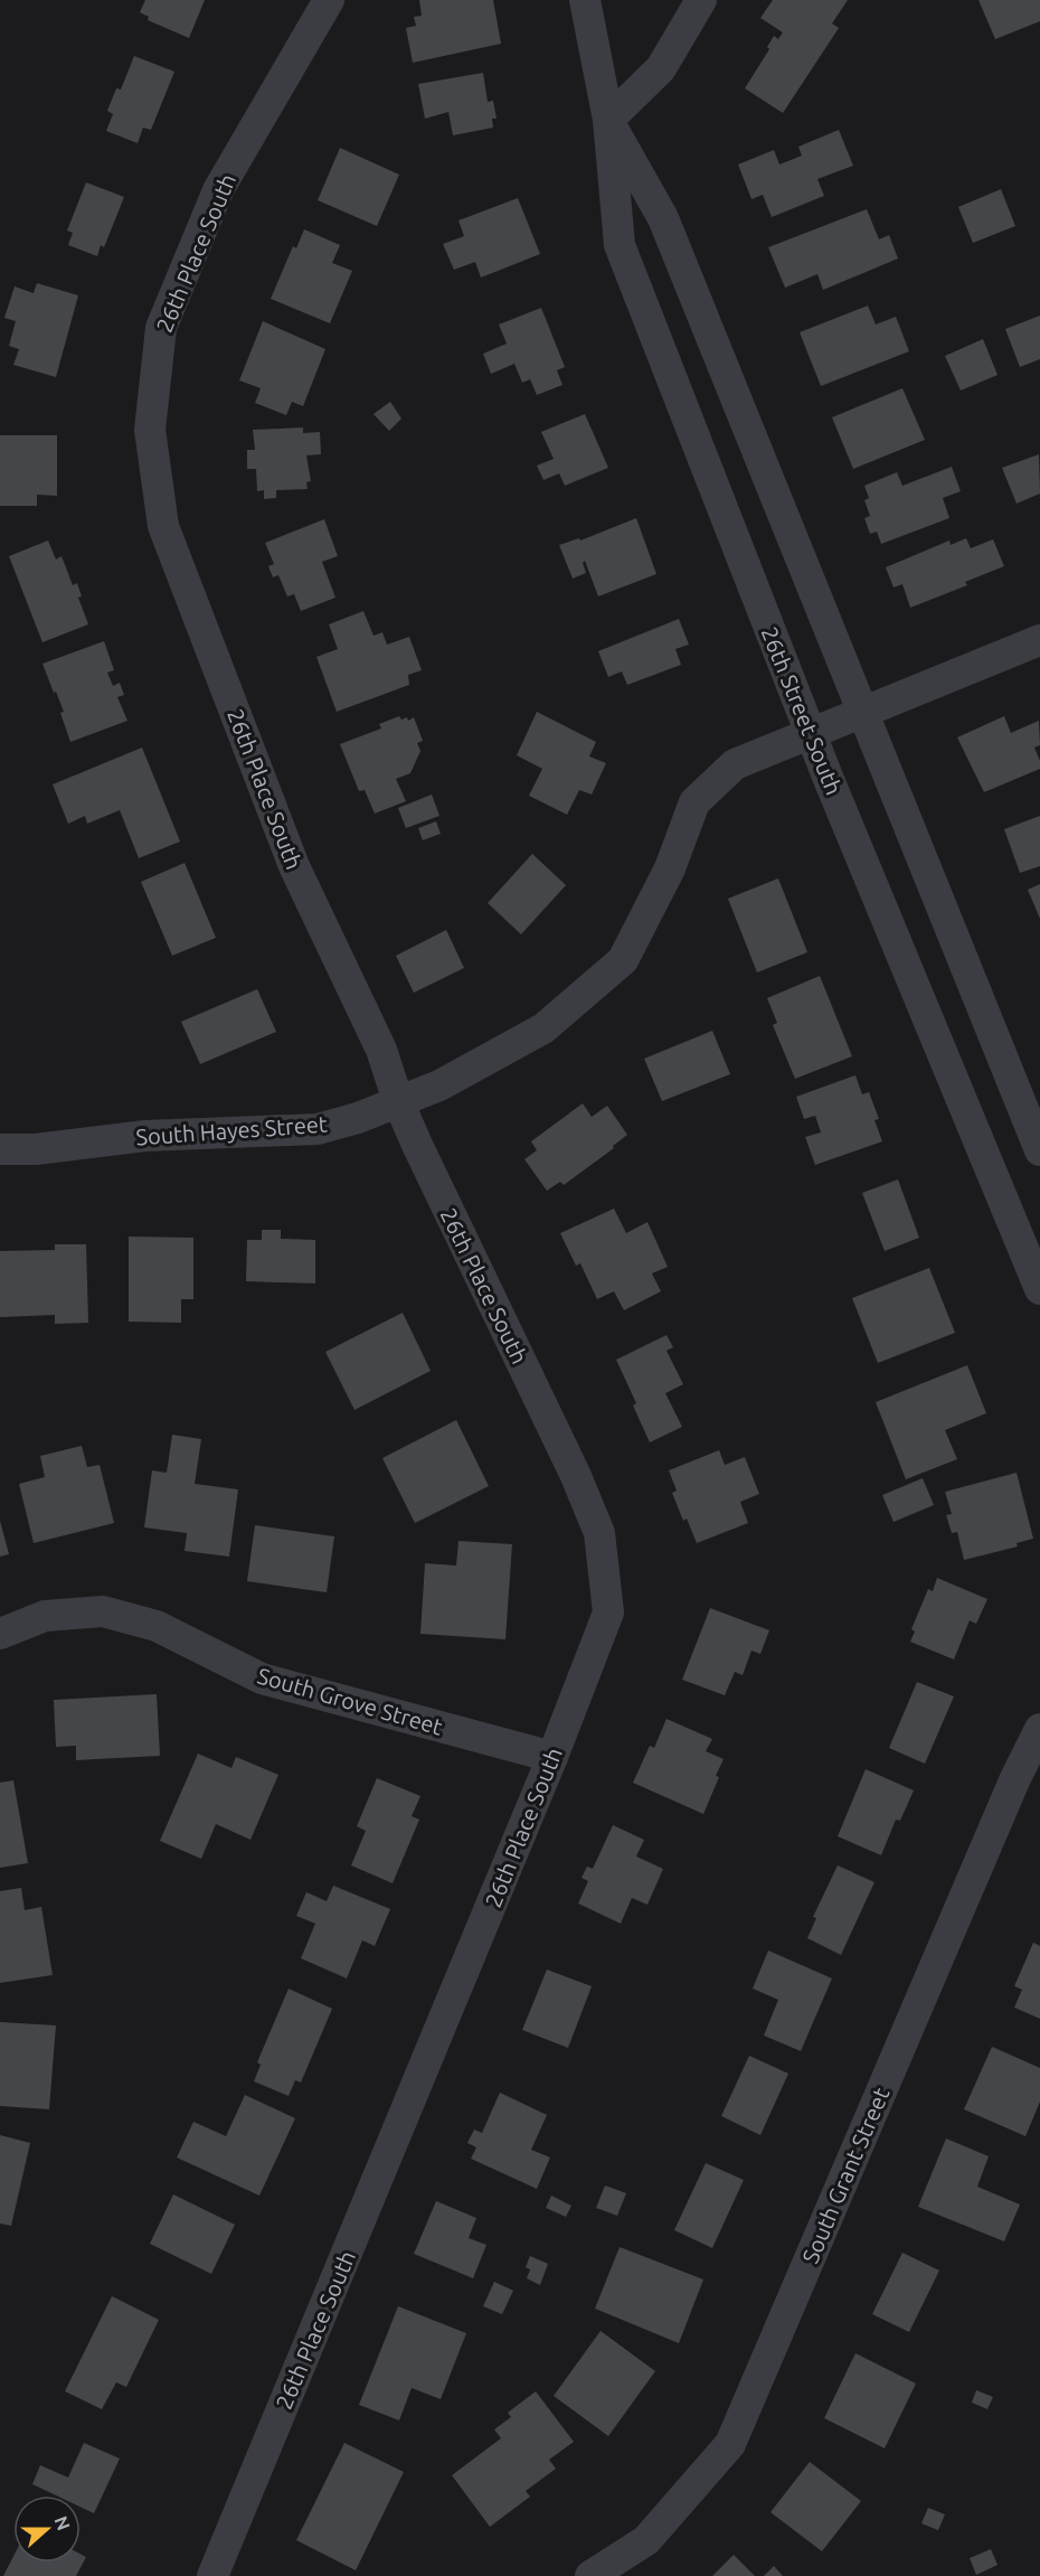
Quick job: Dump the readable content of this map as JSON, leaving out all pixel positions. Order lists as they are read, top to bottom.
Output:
{
  "streets": {
    "street": [
      "26th Place South",
      "26th Street South",
      "South Hayes Street",
      "South Grove Street",
      "South Grant Street"
    ]
  },
  "crossings": [
    ["26th Place South", "South Hayes Street"],
    ["26th Place South", "South Grove Street"],
    ["26th Street South", "South Hayes Street"]
  ],
  "north": "right"
}
